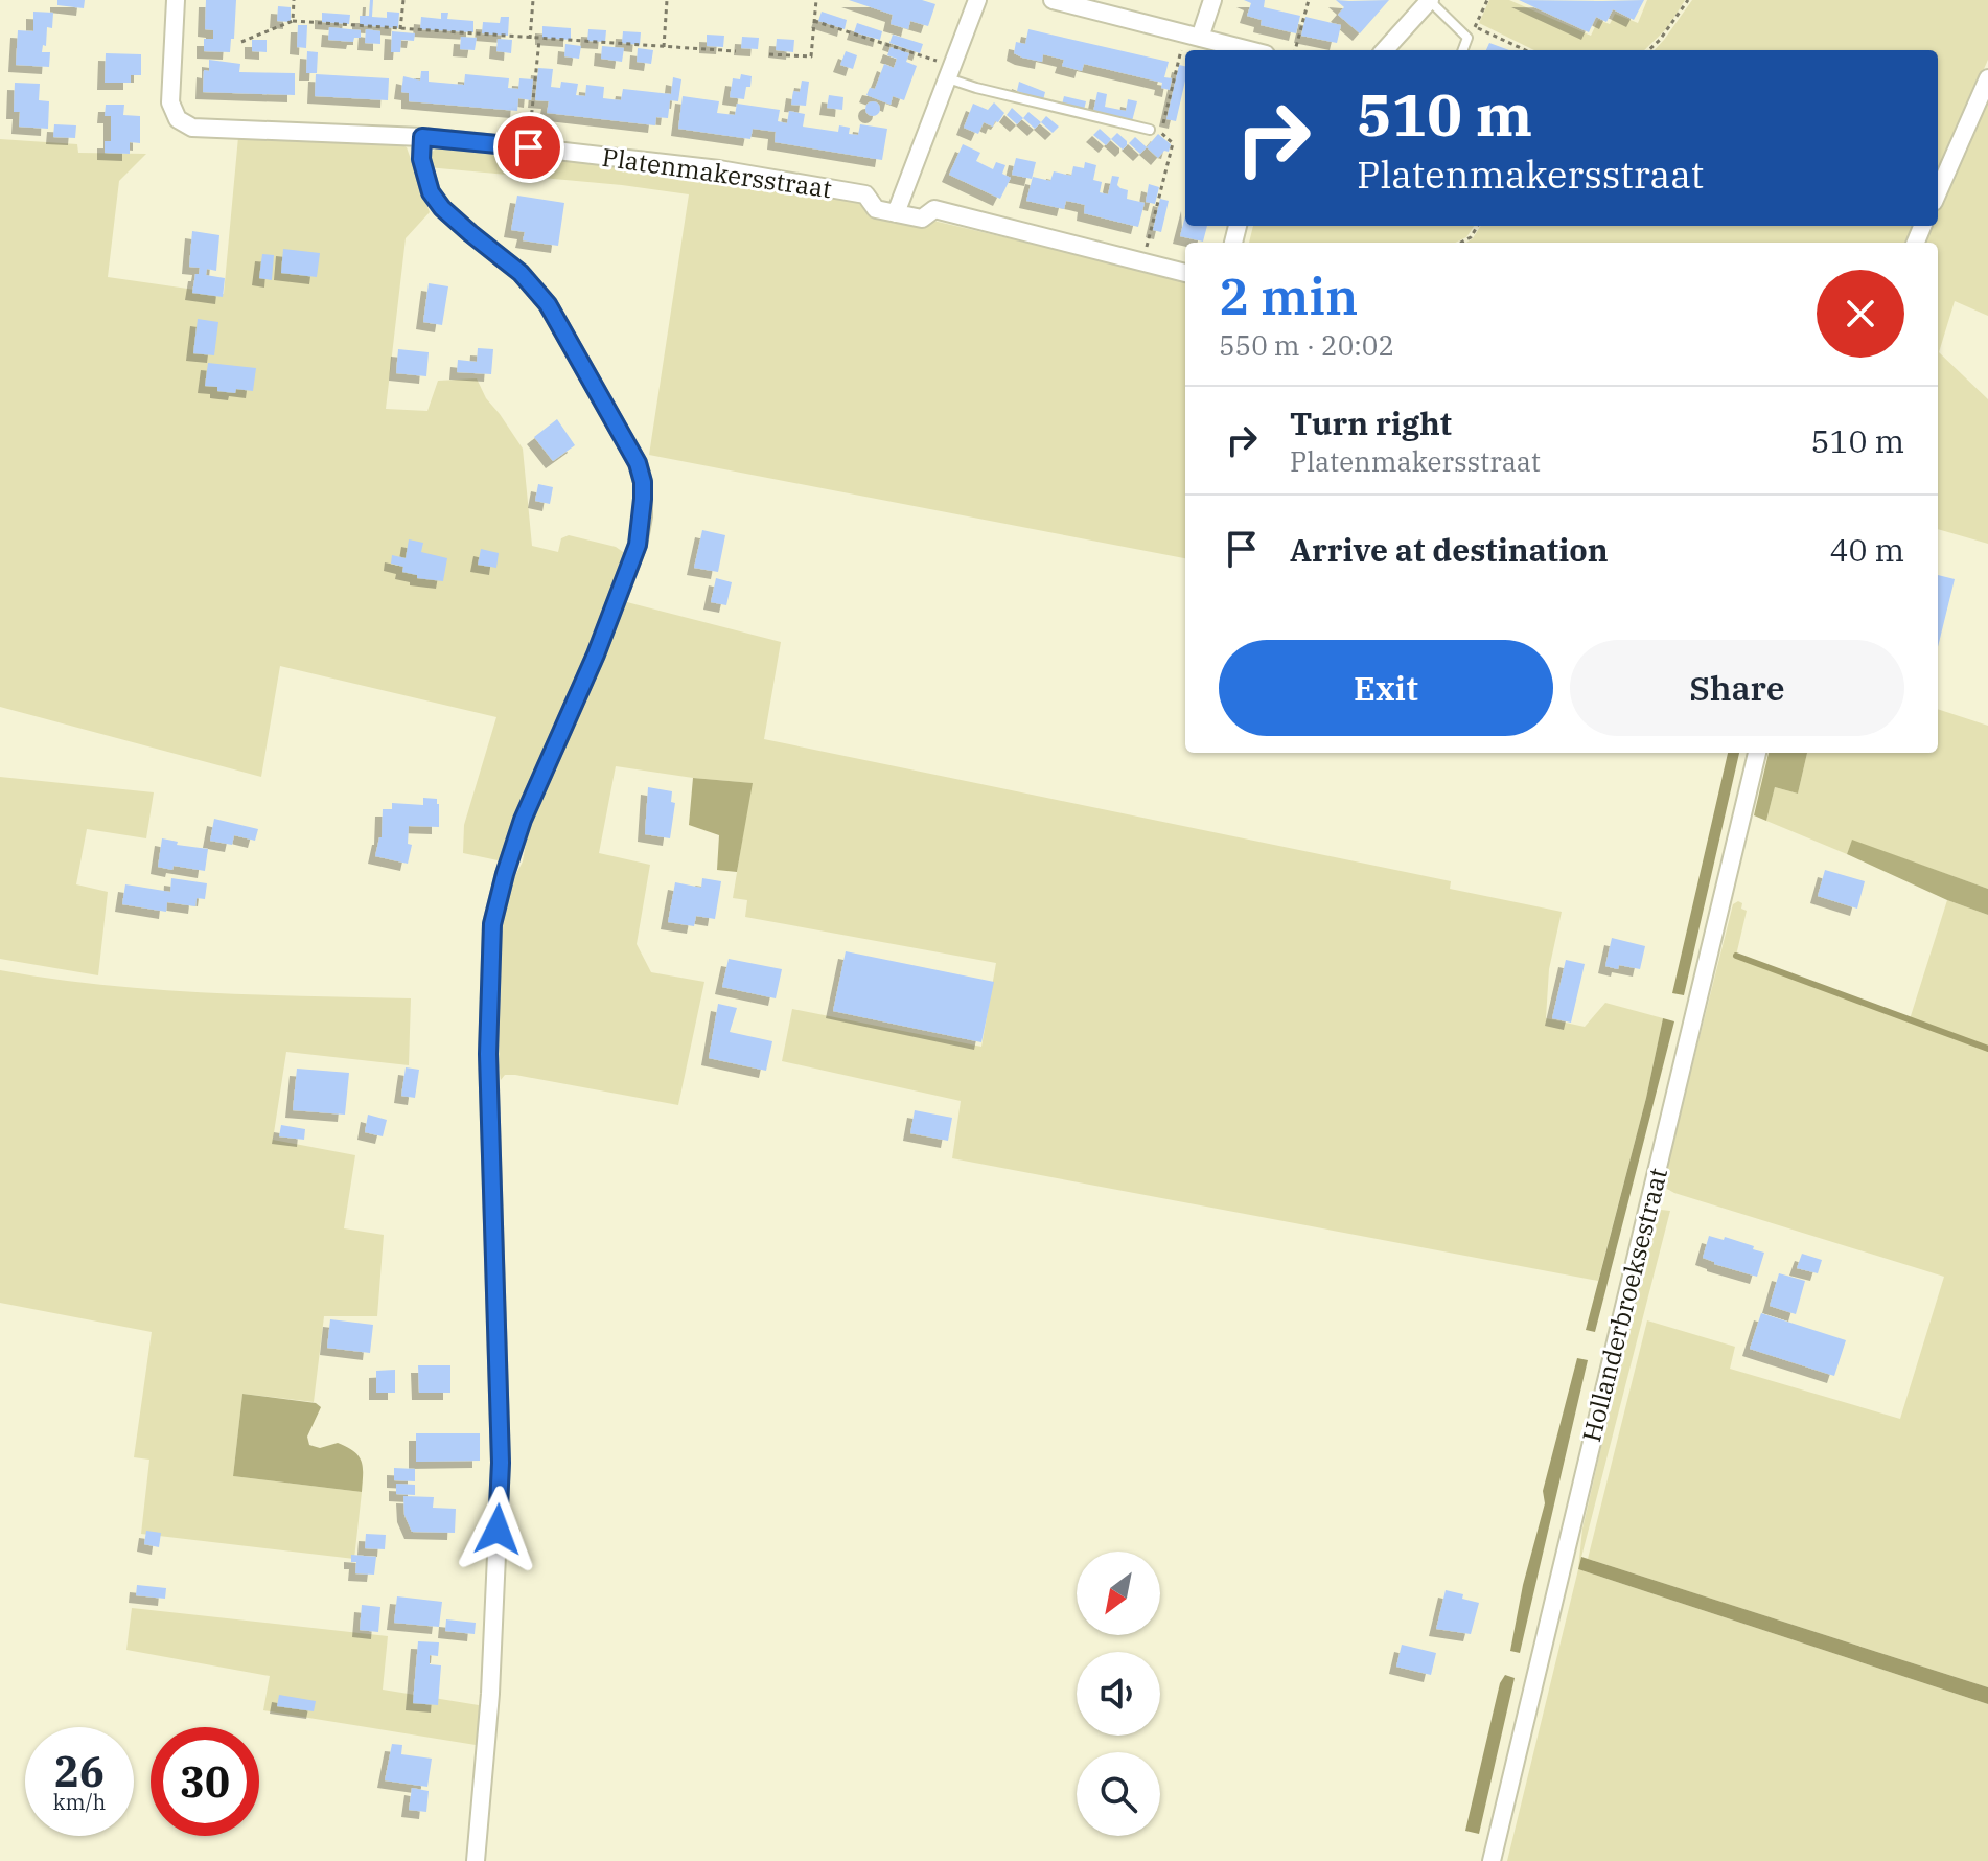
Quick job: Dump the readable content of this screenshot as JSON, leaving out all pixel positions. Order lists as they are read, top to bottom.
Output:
{
  "streets": {
    "street": ["Platenmakersstraat", "Hollanderbroeksestraat"]
  },
  "north": "bottom left",
  "page": {
    "turn": ["510 m", "Platenmakersstraat"],
    "heading": ["2 min", "550 m · 20:02"],
    "list": [
      {
        "name": "Turn right",
        "note": "Platenmakersstraat",
        "value": "510 m"
      },
      {
        "name": "Arrive at destination",
        "value": "40 m"
      }
    ],
    "buttons": ["Exit", "Share"],
    "speed": "26 km/h",
    "limit": "30"
  }
}
